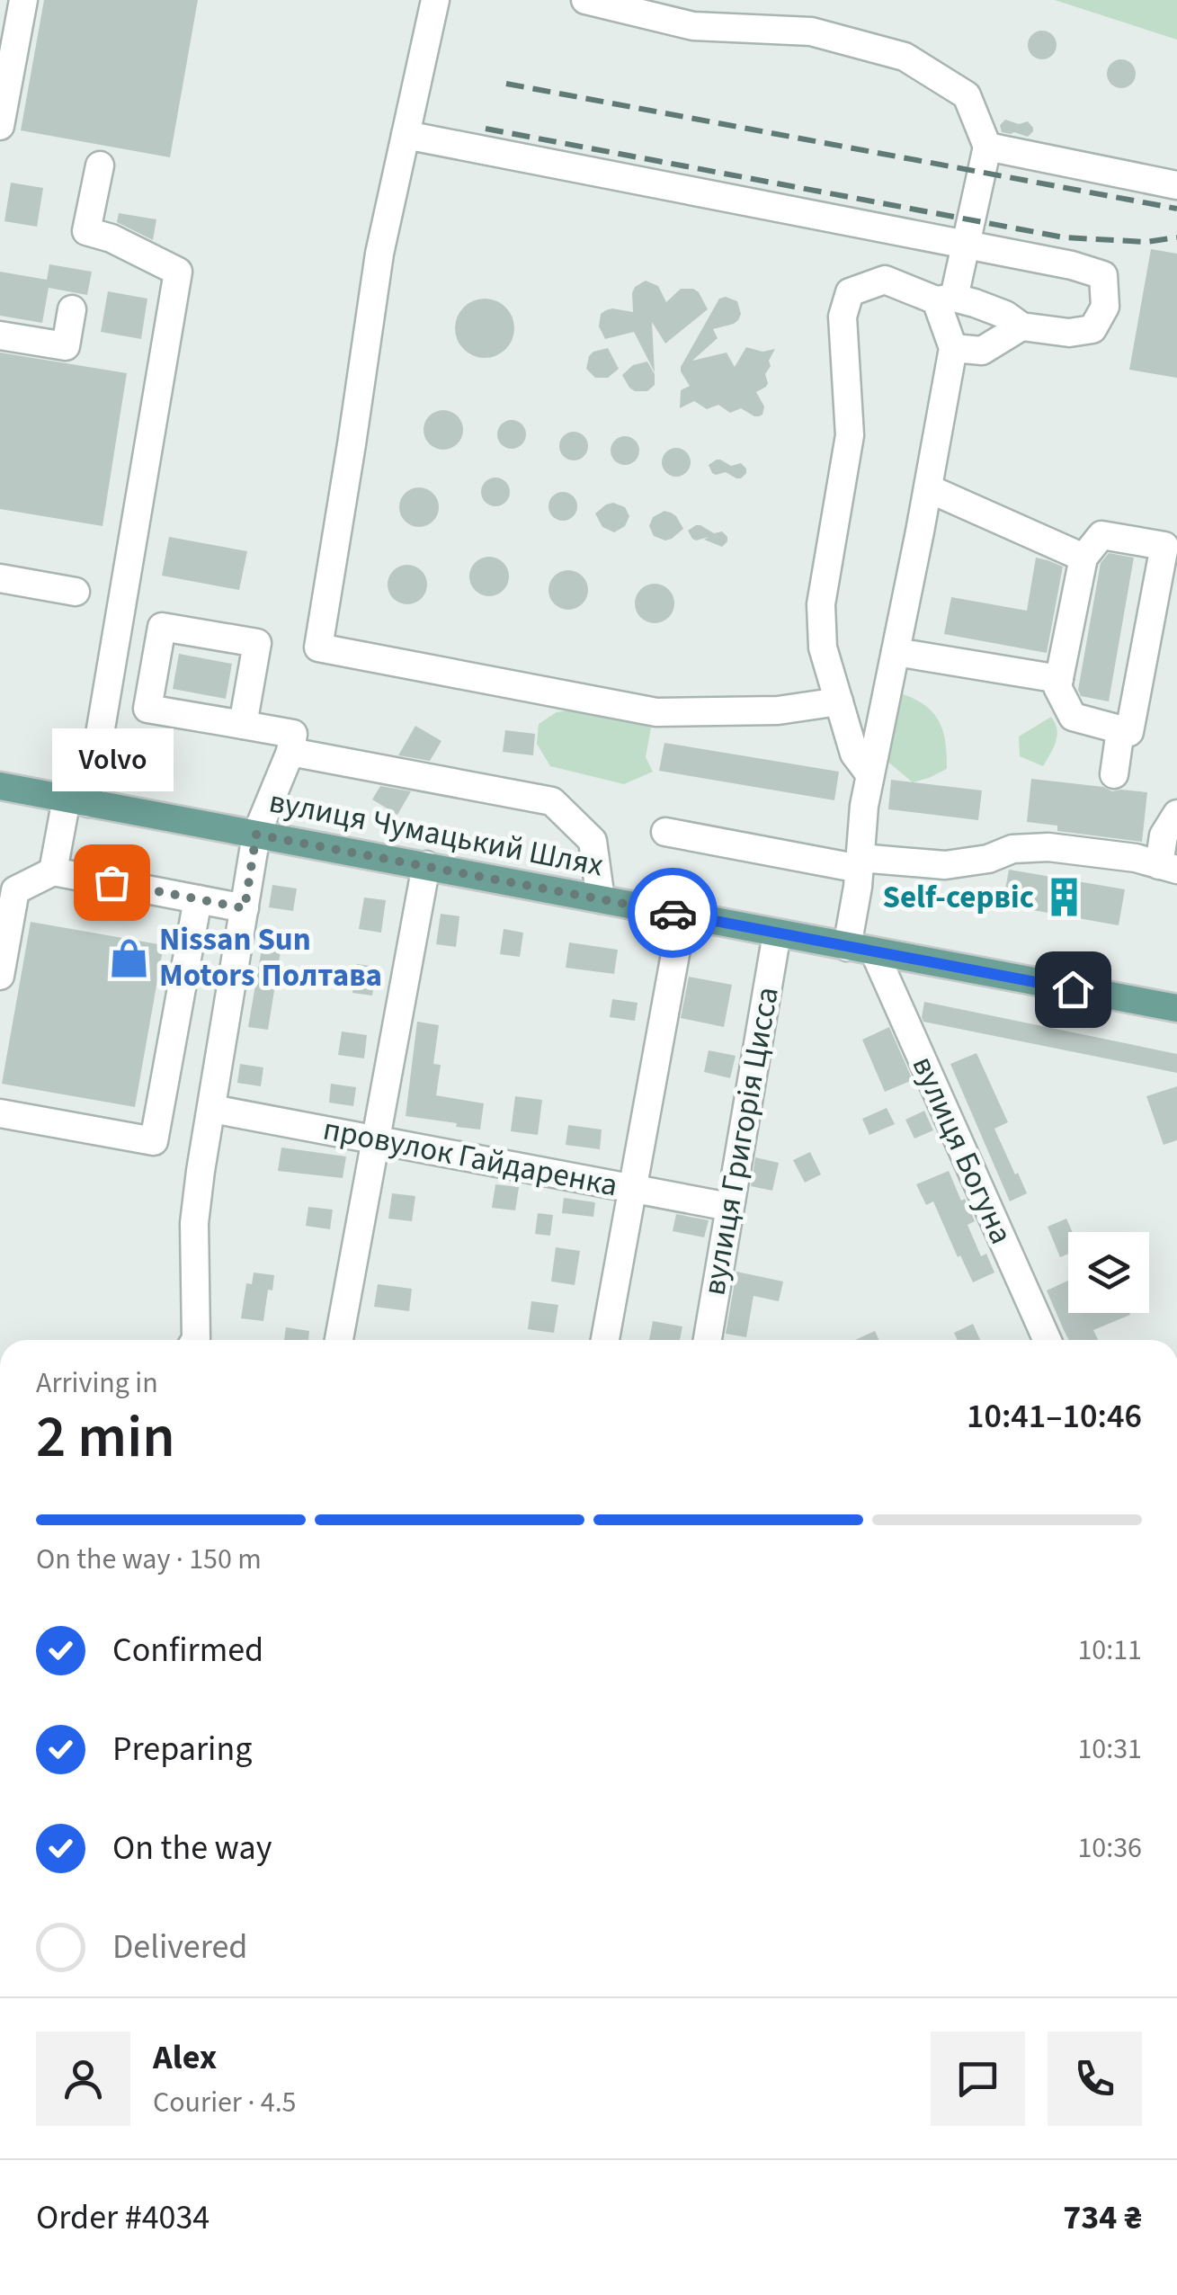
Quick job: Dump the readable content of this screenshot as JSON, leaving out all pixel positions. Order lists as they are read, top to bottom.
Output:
{
  "streets": {
    "main road": ["вулиця Чумацький Шлях"],
    "street": ["вулиця Григорія Цисса", "вулиця Богуна", "провулок Гайдаренка"]
  },
  "crossings": [
    ["вулиця Чумацький Шлях", "вулиця Григорія Цисса"],
    ["вулиця Чумацький Шлях", "вулиця Богуна"],
    ["вулиця Григорія Цисса", "провулок Гайдаренка"]
  ],
  "places": {
    "other": ["Volvo"],
    "building": ["Self-сервіс"],
    "shop": ["Nissan Sun Motors Полтава"]
  },
  "page": {
    "bubble": "Volvo",
    "heading": ["2 min", "Arriving in", "10:41–10:46"],
    "panel": [
      "Alex",
      "Courier · 4.5",
      "Order #4034",
      "734 ₴"
    ],
    "bar": "On the way · 150 m",
    "list": [
      ["Confirmed", "10:11"],
      ["Preparing", "10:31"],
      ["On the way", "10:36"],
      "Delivered"
    ]
  }
}
